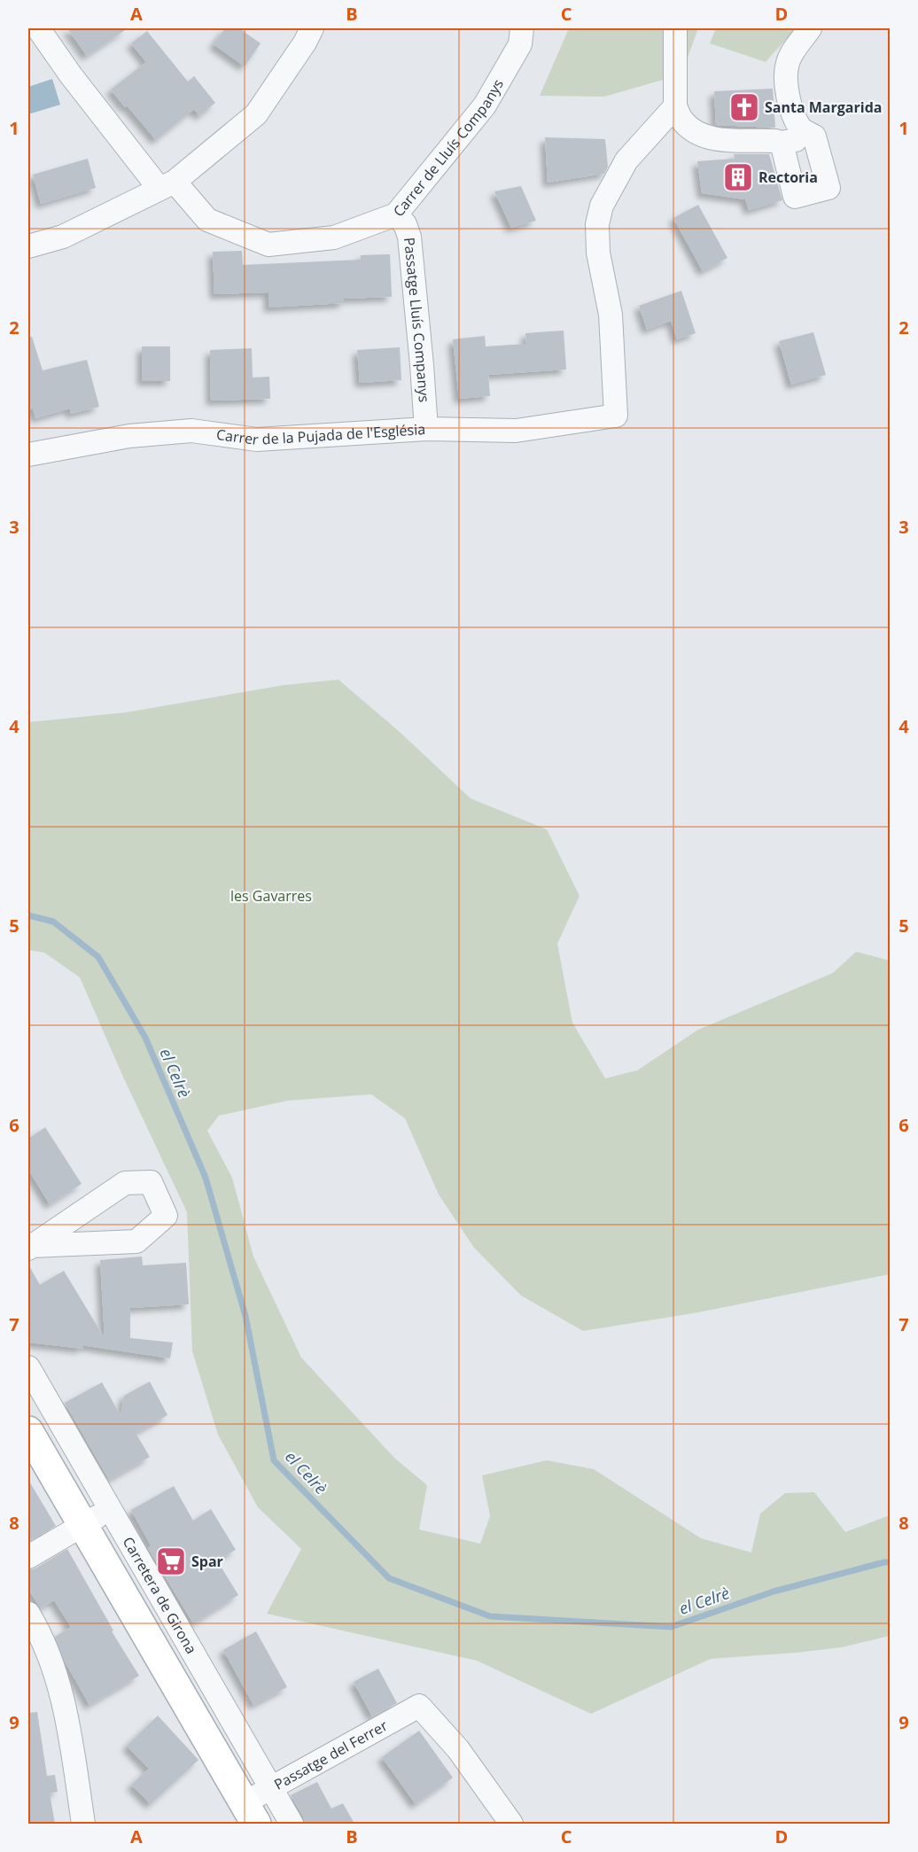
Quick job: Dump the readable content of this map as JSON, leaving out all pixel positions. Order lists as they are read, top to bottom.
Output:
{
  "streets": {
    "street": [
      "Carrer de Lluís Companys",
      "Passatge Lluís Companys",
      "Carrer de la Pujada de l'Església",
      "Carretera de Girona",
      "Passatge del Ferrer"
    ]
  },
  "crossings": [
    ["Carrer de Lluís Companys", "Passatge Lluís Companys"],
    ["Passatge Lluís Companys", "Carrer de la Pujada de l'Església"],
    ["Carretera de Girona", "Passatge del Ferrer"]
  ],
  "water": ["el Celrè"],
  "parks": ["les Gavarres"],
  "places": {
    "church": ["Santa Margarida"],
    "building": ["Rectoria"],
    "supermarket": ["Spar"]
  },
  "grid": {
    "columns": [
      "A",
      "B",
      "C",
      "D"
    ],
    "rows": [
      "1",
      "2",
      "3",
      "4",
      "5",
      "6",
      "7",
      "8",
      "9"
    ]
  }
}
